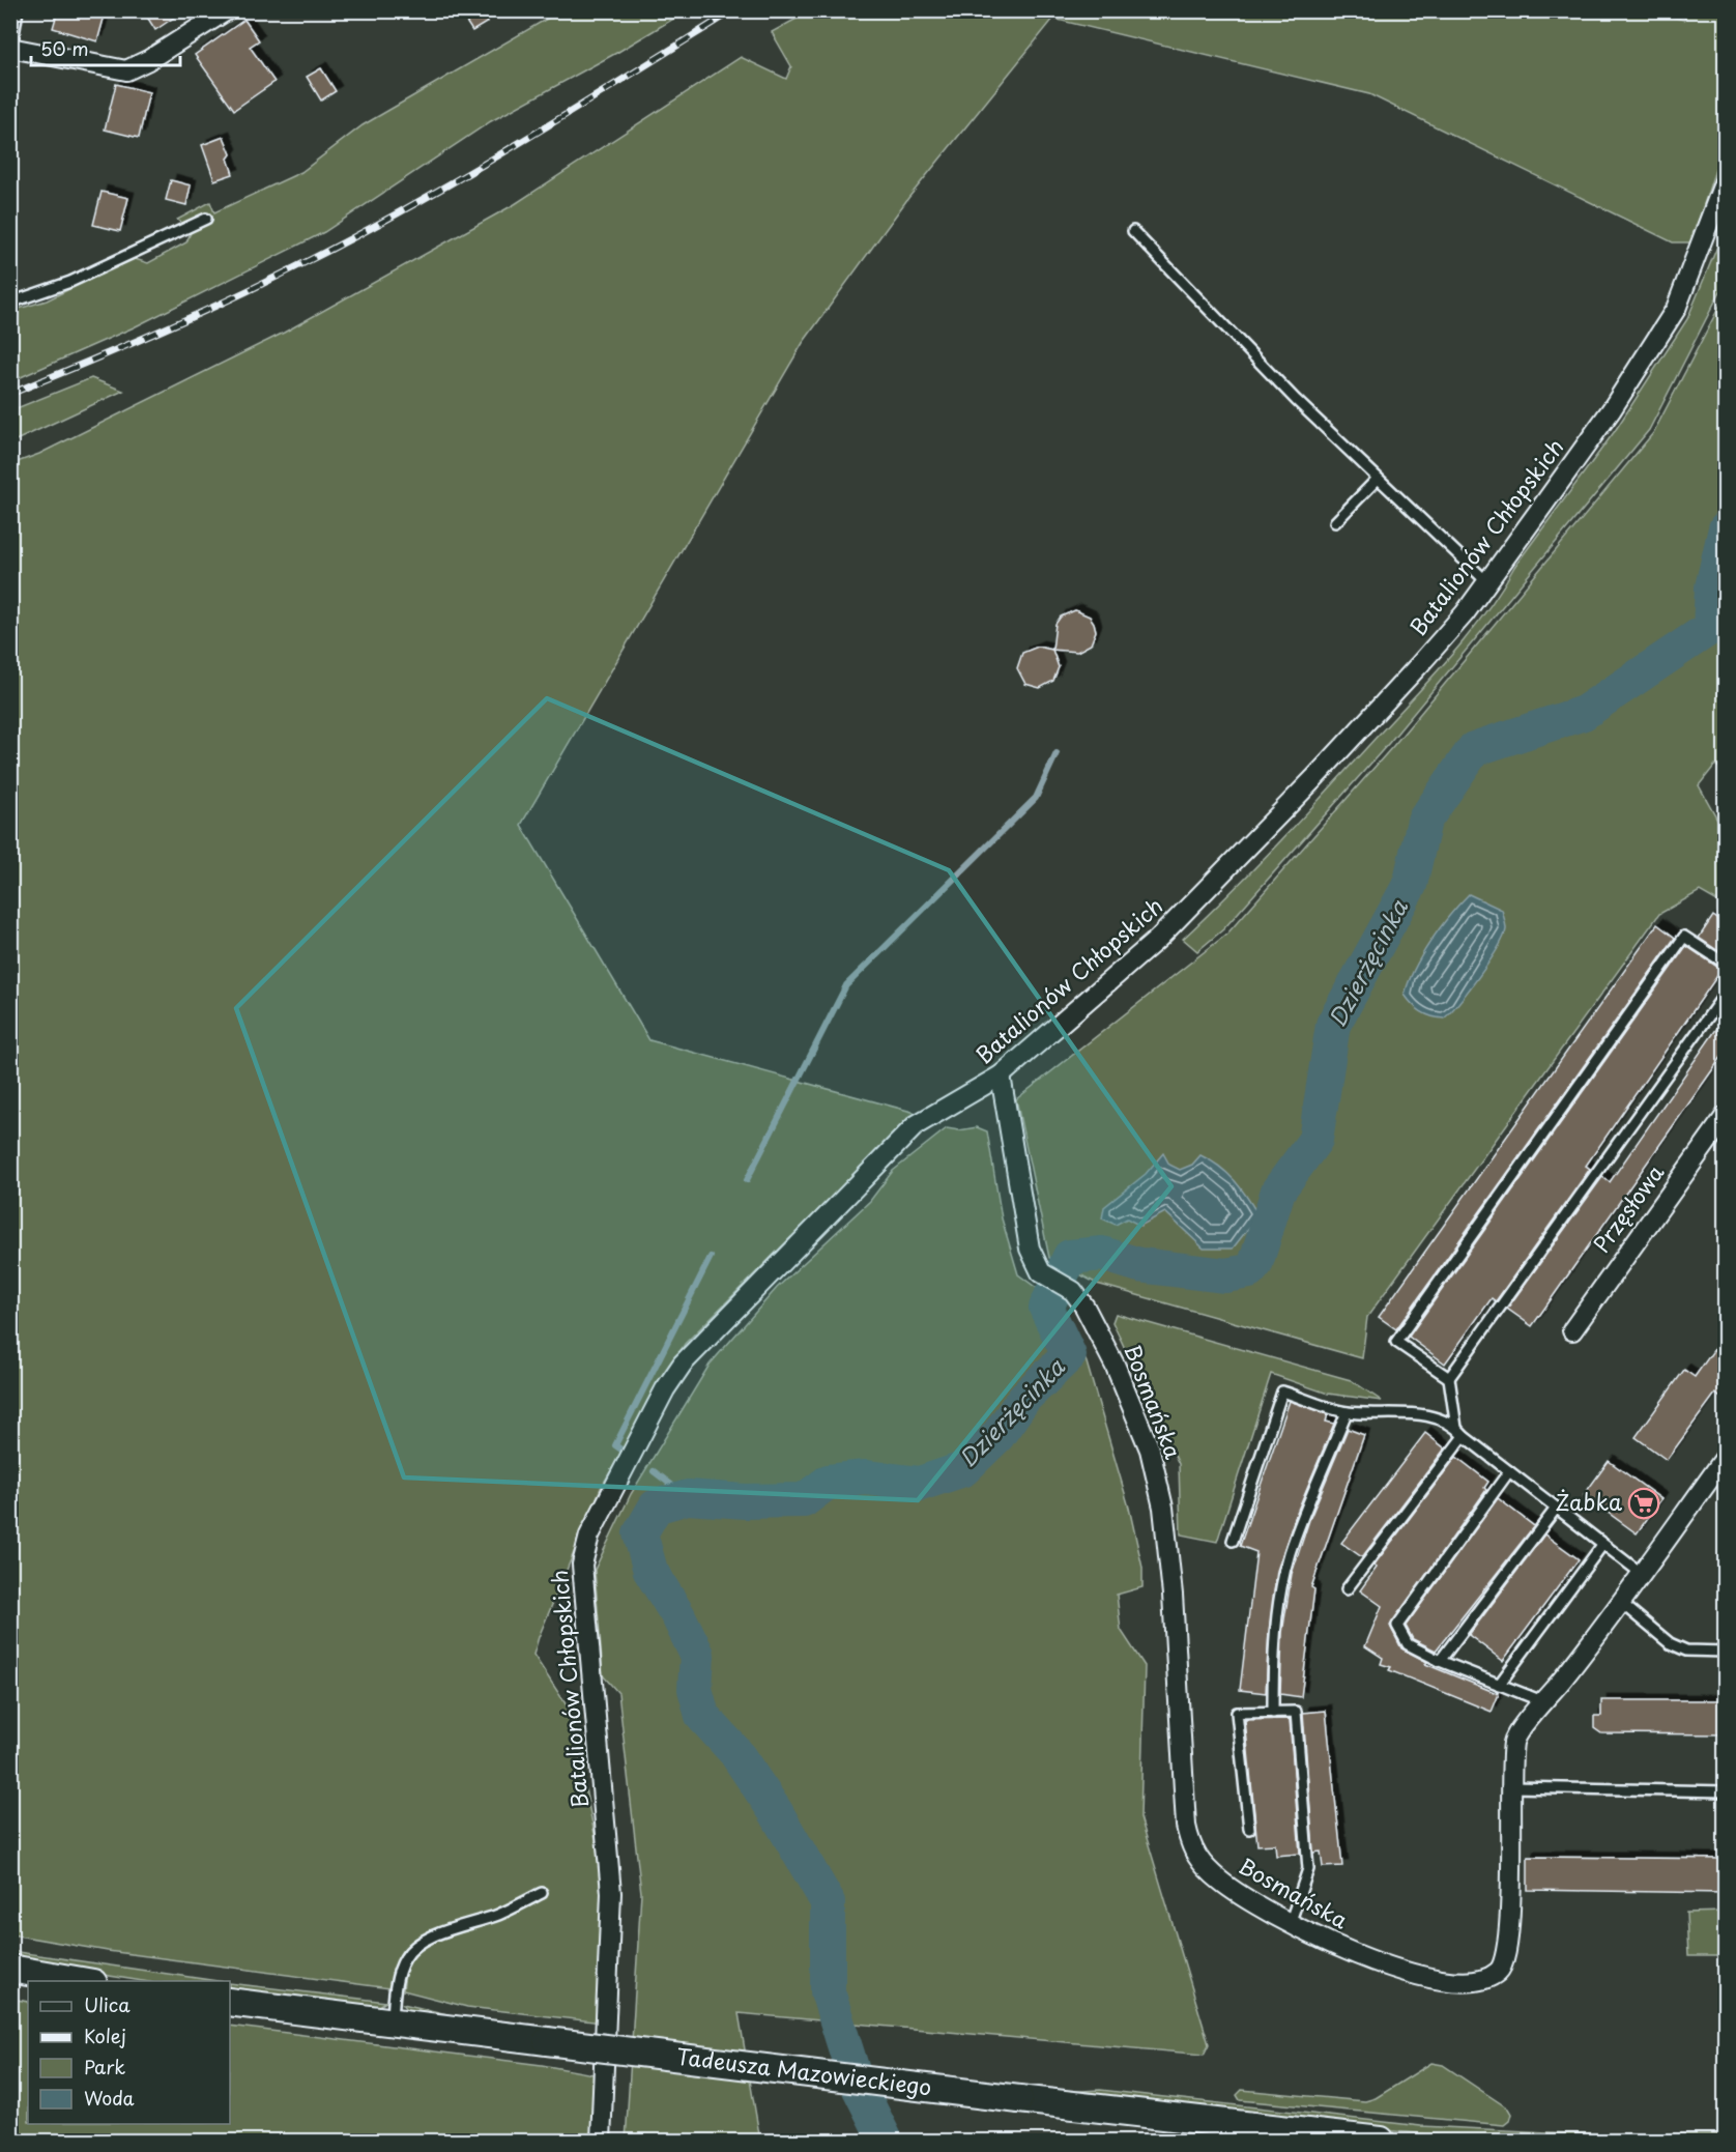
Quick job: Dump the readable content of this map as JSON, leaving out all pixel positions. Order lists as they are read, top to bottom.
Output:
{
  "streets": {
    "main road": ["Tadeusza Mazowieckiego"],
    "street": ["Batalionów Chłopskich", "Przęsłowa", "Bosmańska"]
  },
  "crossings": [
    ["Batalionów Chłopskich", "Bosmańska"]
  ],
  "water": ["Dzierżęcinka"],
  "places": {
    "supermarket": ["Żabka"]
  },
  "legend": [
    "Ulica",
    "Kolej",
    "Park",
    "Woda"
  ],
  "scale_bar": "50 m"
}
